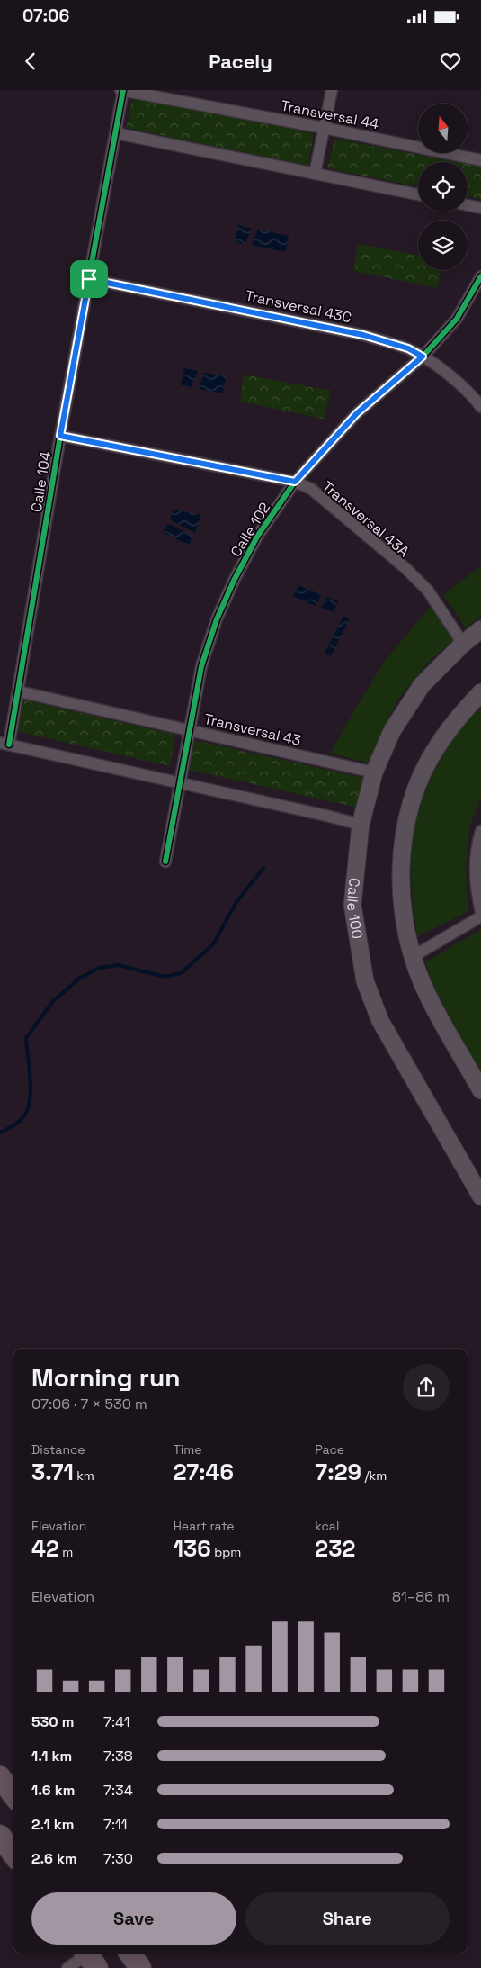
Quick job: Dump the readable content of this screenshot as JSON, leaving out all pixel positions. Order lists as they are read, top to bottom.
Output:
{
  "streets": {
    "street": [
      "Transversal 44",
      "Transversal 43C",
      "Calle 104",
      "Transversal 43A",
      "Calle 102",
      "Transversal 43",
      "Calle 100"
    ]
  },
  "crossings": [
    ["Transversal 44", "Calle 104"],
    ["Transversal 43C", "Calle 104"],
    ["Transversal 43C", "Calle 102"],
    ["Calle 104", "Transversal 43A"],
    ["Calle 104", "Transversal 43"],
    ["Transversal 43A", "Calle 102"],
    ["Transversal 43A", "Calle 100"],
    ["Calle 102", "Transversal 43"],
    ["Transversal 43", "Calle 100"]
  ],
  "north": "top",
  "page": {
    "status": "07:06",
    "header": "Pacely",
    "heading": ["Morning run", "07:06 · 7 × 530 m"],
    "stats": [
      ["Distance", "3.71 km"],
      ["Time", "27:46"],
      ["Pace", "7:29 /km"],
      ["Elevation", "42 m"],
      ["Heart rate", "136 bpm"],
      ["kcal", "232"]
    ],
    "chart": ["Elevation", "81–86 m"],
    "list": [
      {
        "name": "530 m",
        "note": "7:41"
      },
      {
        "name": "1.1 km",
        "note": "7:38"
      },
      {
        "name": "1.6 km",
        "note": "7:34"
      },
      {
        "name": "2.1 km",
        "note": "7:11"
      },
      {
        "name": "2.6 km",
        "note": "7:30"
      }
    ],
    "buttons": ["Save", "Share"]
  }
}
